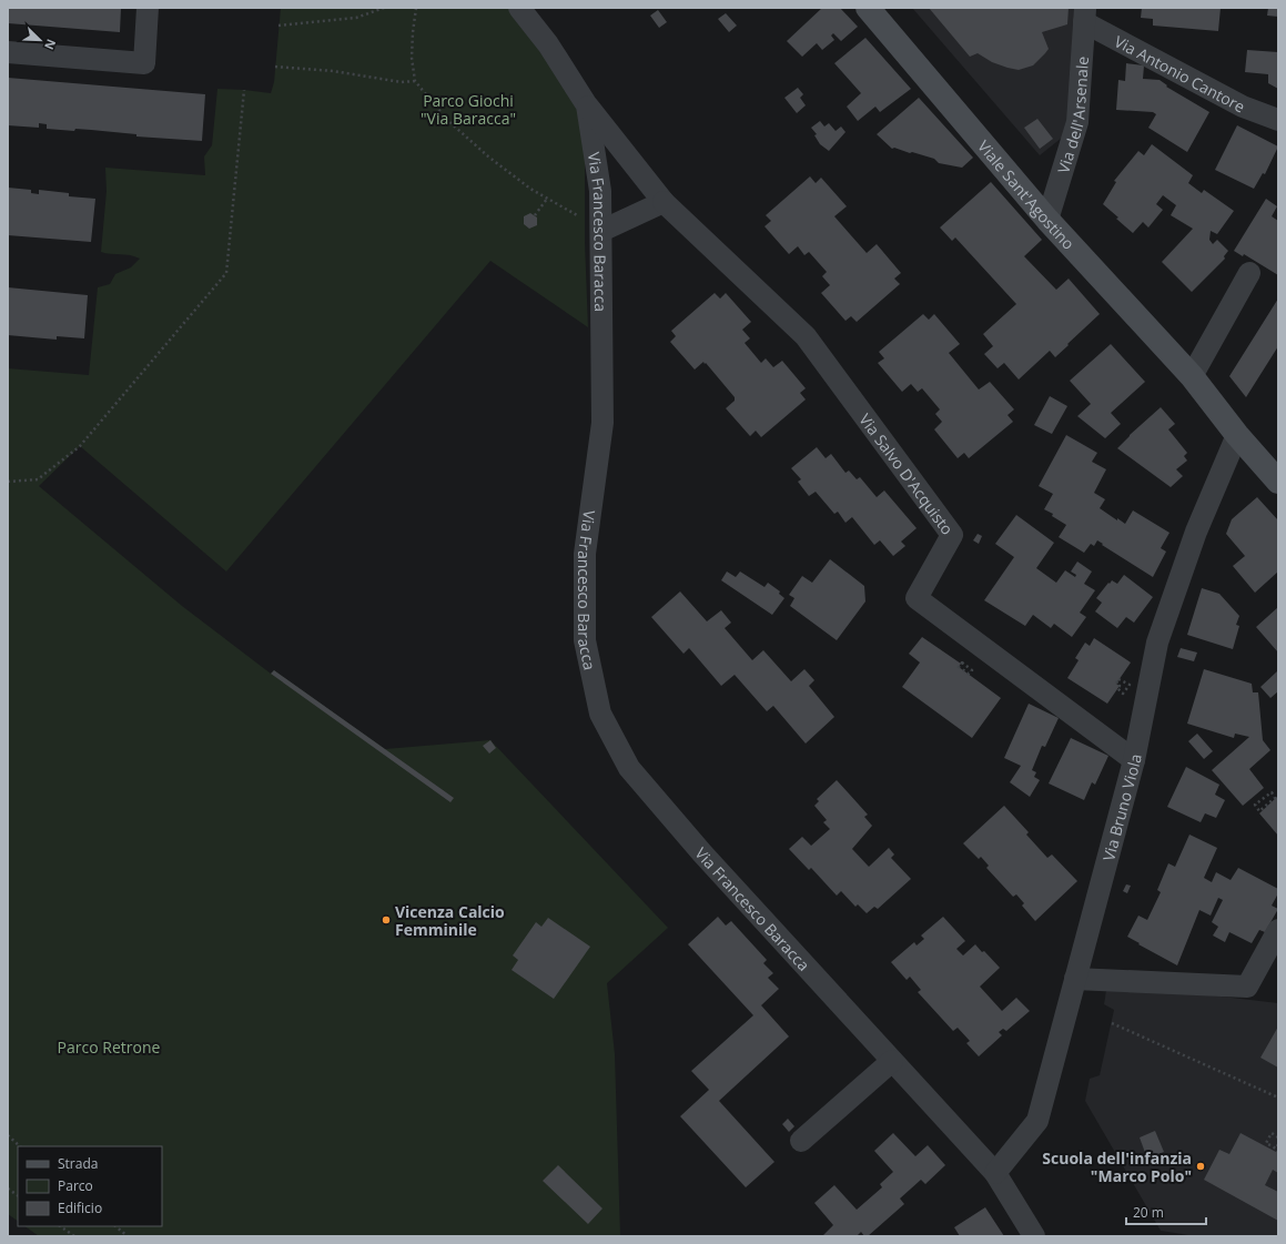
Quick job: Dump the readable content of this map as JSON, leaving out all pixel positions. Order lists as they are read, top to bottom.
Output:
{
  "streets": {
    "main road": ["Viale Sant'Agostino"],
    "street": [
      "Via Antonio Cantore",
      "Via dell'Arsenale",
      "Via Francesco Baracca",
      "Via Salvo D'Acquisto",
      "Via Bruno Viola"
    ]
  },
  "crossings": [
    ["Via Antonio Cantore", "Via dell'Arsenale"],
    ["Via dell'Arsenale", "Viale Sant'Agostino"],
    ["Viale Sant'Agostino", "Via Bruno Viola"],
    ["Via Francesco Baracca", "Via Bruno Viola"],
    ["Via Salvo D'Acquisto", "Via Bruno Viola"]
  ],
  "parks": ["Parco Giochi \"Via Baracca\"", "Parco Retrone"],
  "places": ["Vicenza Calcio Femminile", "Scuola dell'infanzia \"Marco Polo\""],
  "legend": ["Strada", "Parco", "Edificio"],
  "scale_bar": "20 m",
  "north": "bottom right"
}
